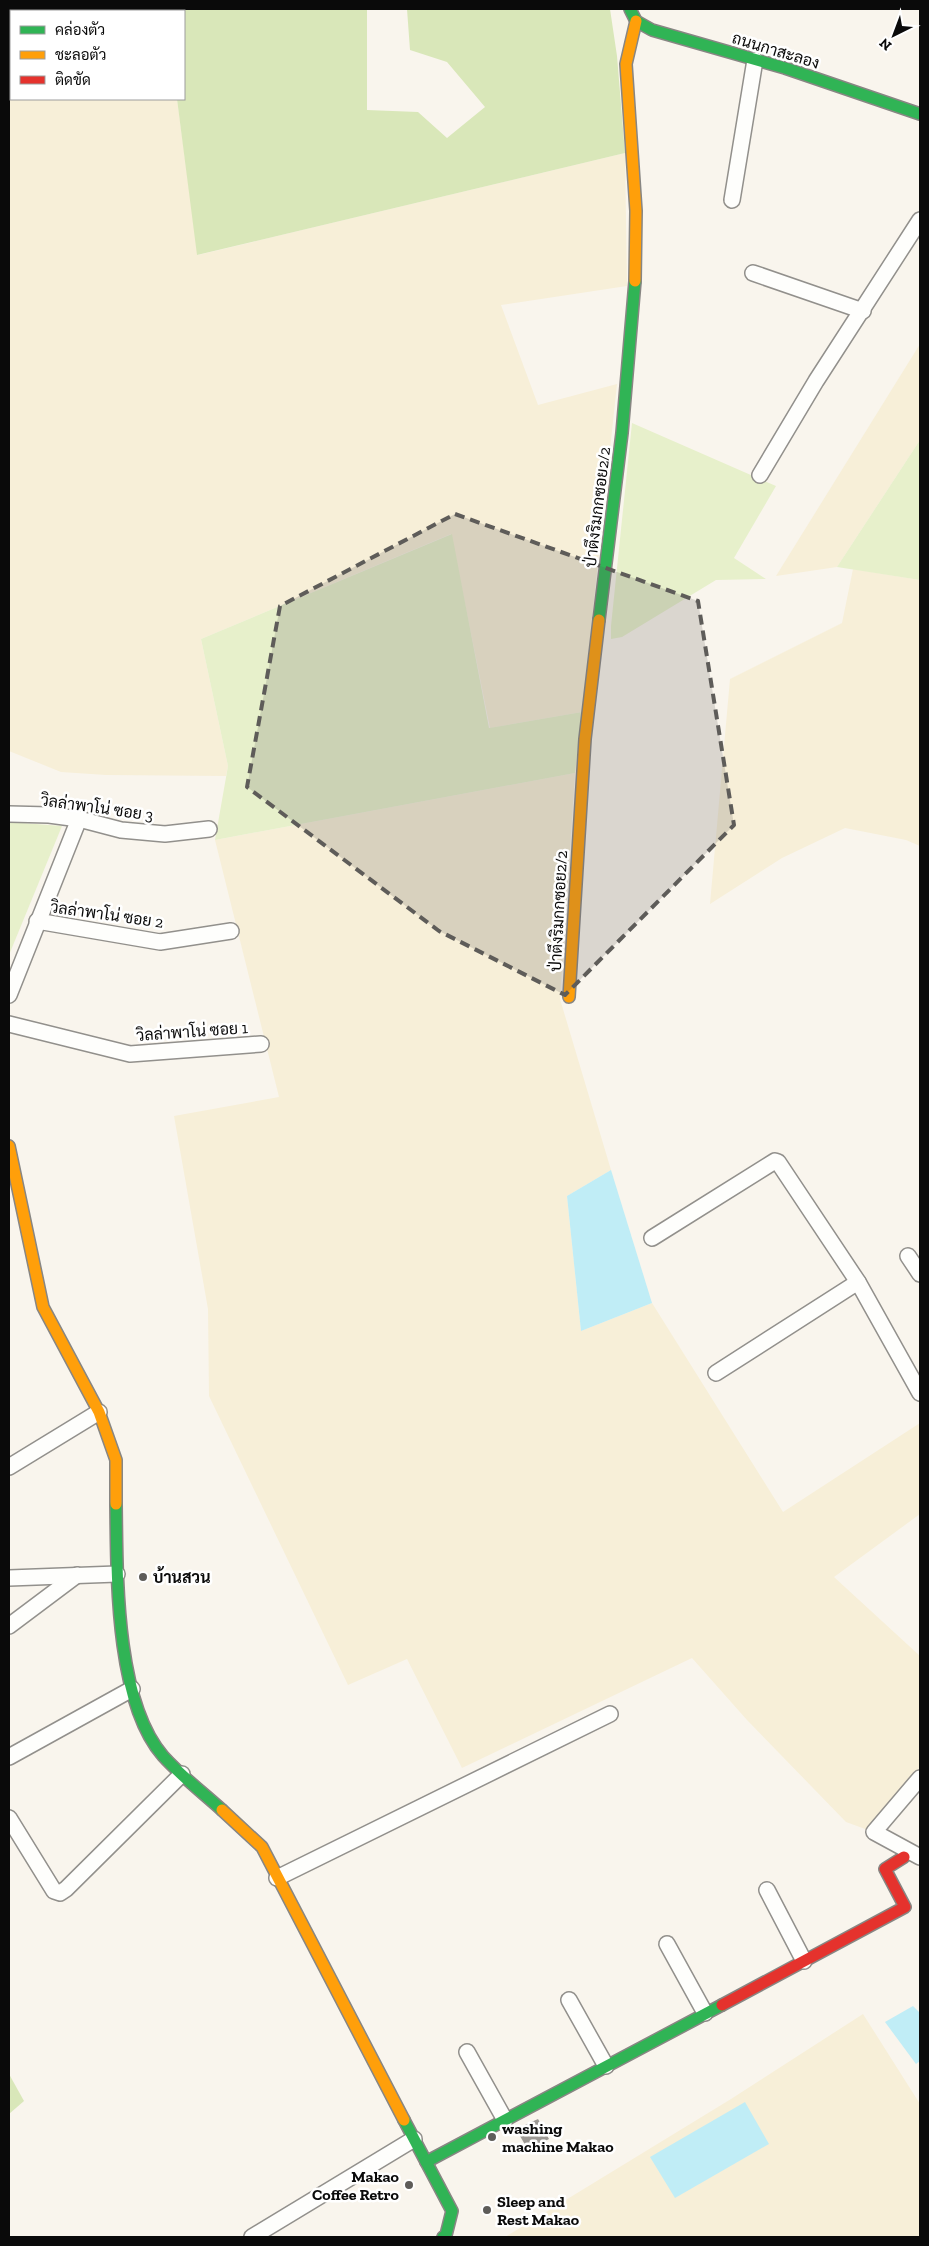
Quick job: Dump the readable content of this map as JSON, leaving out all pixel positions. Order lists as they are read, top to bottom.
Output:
{
  "streets": {
    "street": [
      "ถนนกาสะลอง",
      "ป่าตึงริมกกซอย2/2",
      "วิลล่าพาโน่ ซอย 3",
      "วิลล่าพาโน่ ซอย 2",
      "วิลล่าพาโน่ ซอย 1"
    ]
  },
  "crossings": [
    ["ถนนกาสะลอง", "ป่าตึงริมกกซอย2/2"]
  ],
  "places": [
    "บ้านสวน",
    "washing machine Makao",
    "Makao Coffee Retro",
    "Sleep and Rest Makao"
  ],
  "legend": ["คล่องตัว", "ชะลอตัว", "ติดขัด"],
  "north": "bottom left"
}
